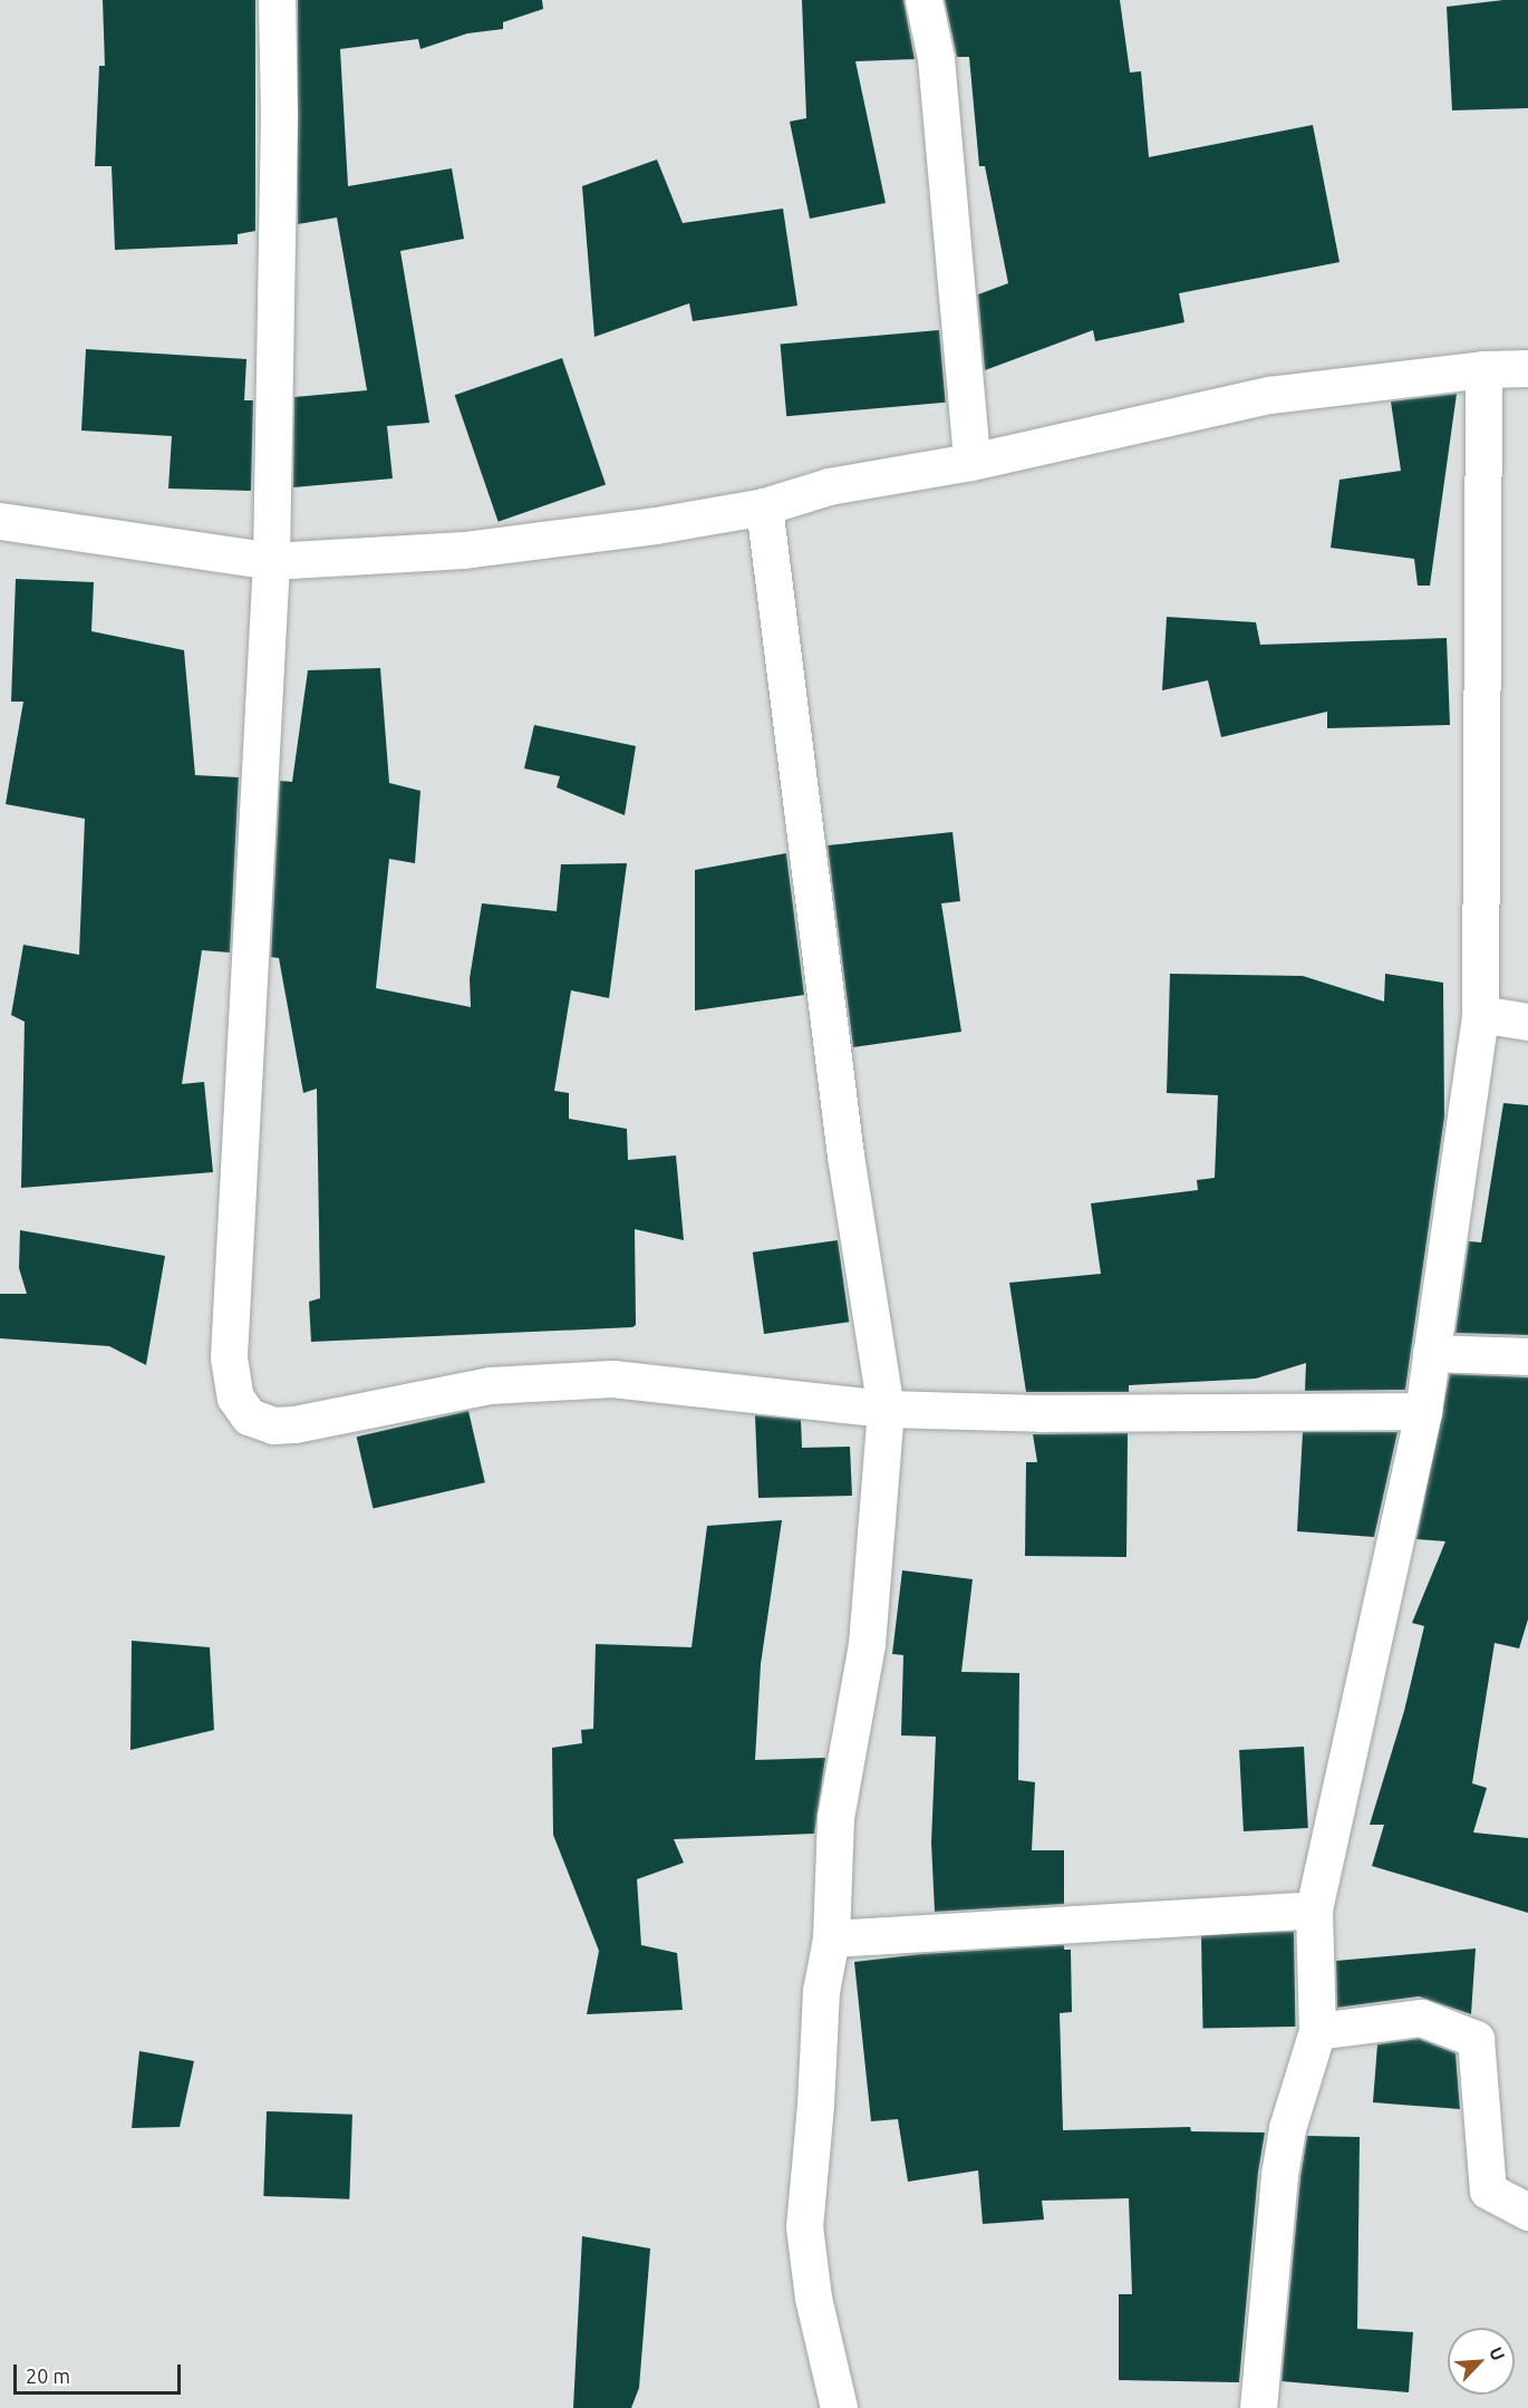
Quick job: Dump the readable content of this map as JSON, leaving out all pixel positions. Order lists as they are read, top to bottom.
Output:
{
  "scale_bar": "20 m",
  "north": "top right"
}
